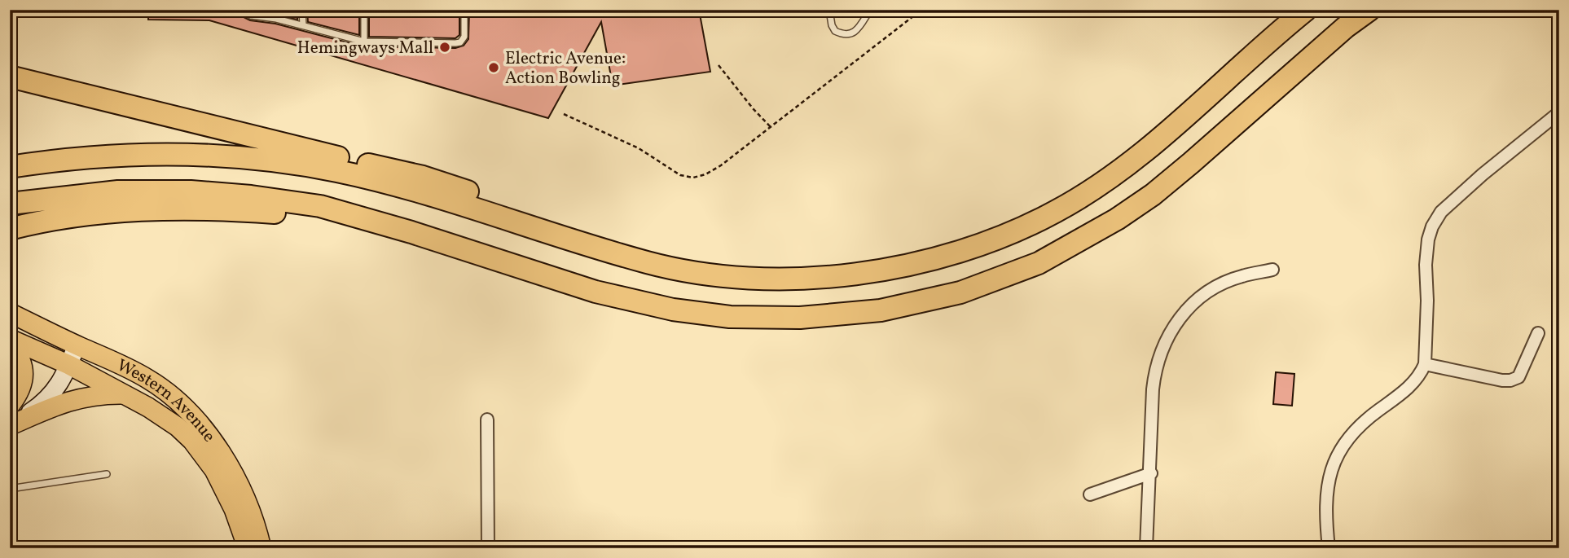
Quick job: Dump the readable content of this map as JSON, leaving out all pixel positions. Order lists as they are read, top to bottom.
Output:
{
  "streets": {
    "main road": ["Western Avenue"]
  },
  "places": ["Hemingways Mall", "Electric Avenue: Action Bowling"]
}
